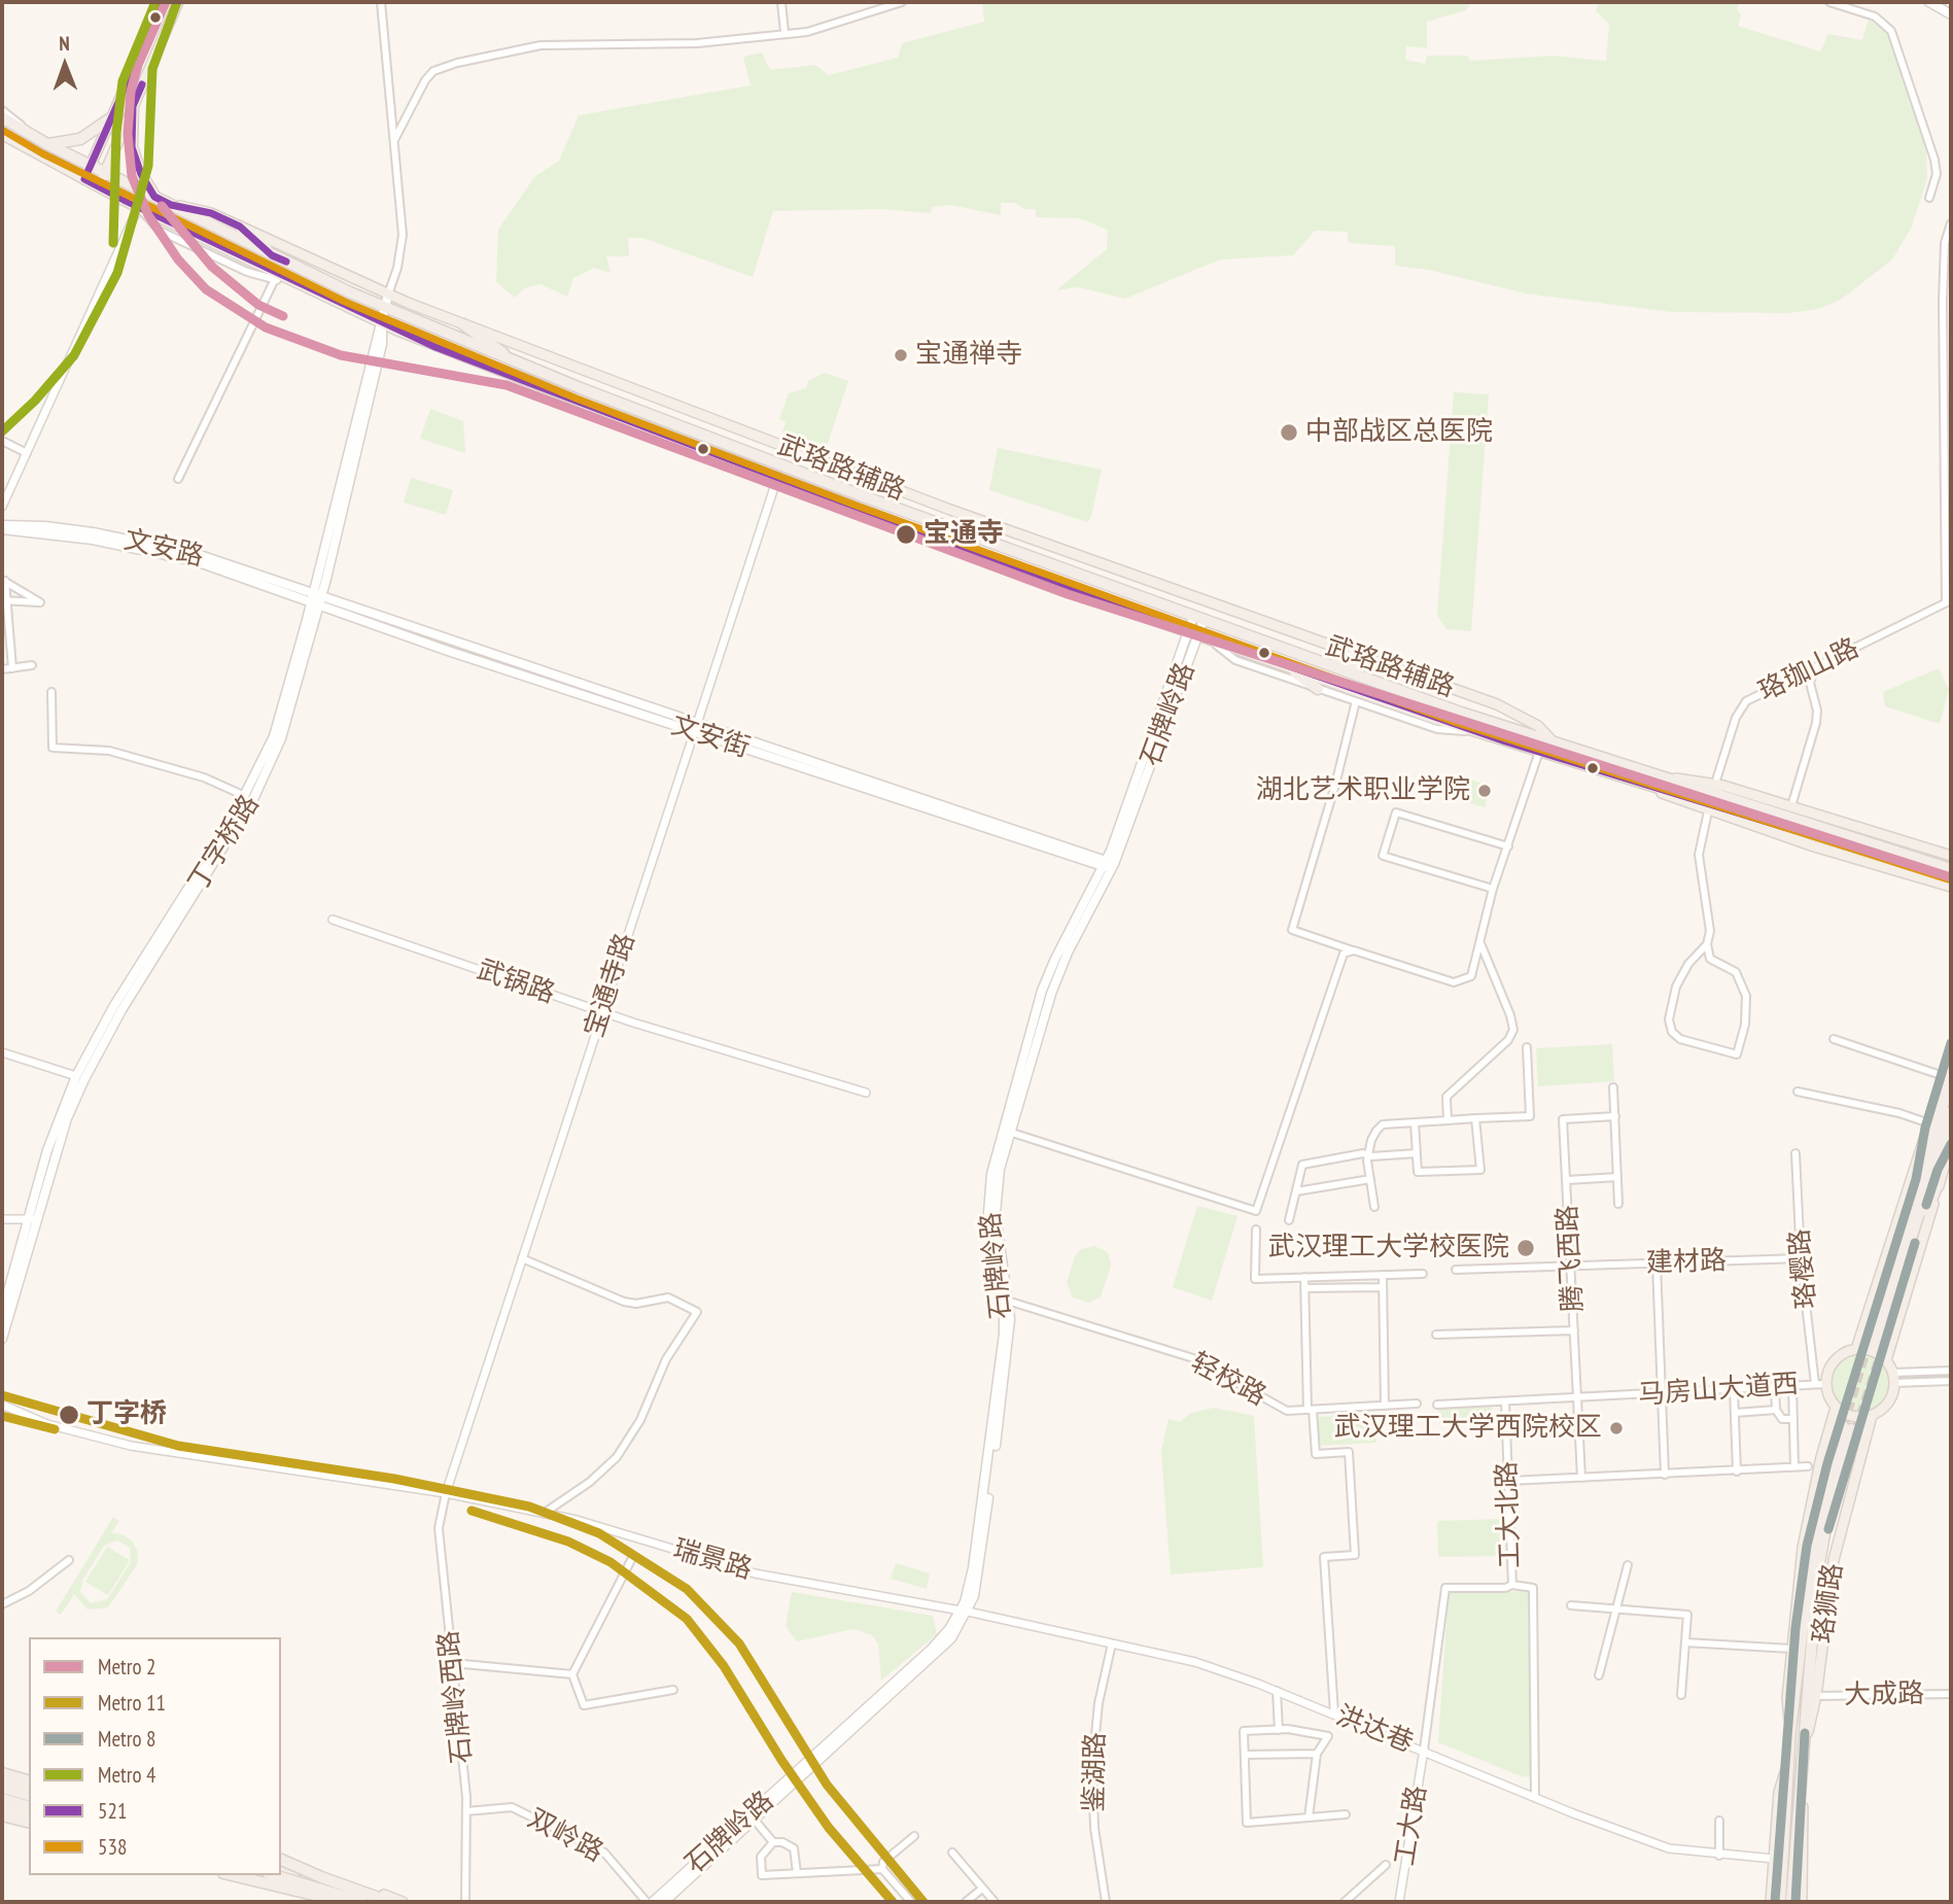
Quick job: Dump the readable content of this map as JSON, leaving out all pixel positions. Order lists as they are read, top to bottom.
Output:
{
  "streets": {
    "main road": [
      "武珞路辅路",
      "文安路",
      "石牌岭路",
      "文安街",
      "丁字桥路",
      "珞狮路"
    ],
    "street": [
      "珞珈山路",
      "武锅路",
      "宝通寺路",
      "腾飞西路",
      "建材路",
      "珞樱路",
      "轻校路",
      "马房山大道西",
      "工大北路",
      "瑞景路",
      "大成路",
      "石牌岭西路",
      "洪达巷",
      "鉴湖路",
      "工大路",
      "双岭路"
    ]
  },
  "crossings": [
    ["武珞路辅路", "丁字桥路"],
    ["文安路", "文安街"],
    ["文安路", "丁字桥路"],
    ["石牌岭路", "文安街"],
    ["石牌岭路", "轻校路"],
    ["石牌岭路", "瑞景路"],
    ["石牌岭路", "洪达巷"],
    ["文安街", "丁字桥路"],
    ["文安街", "宝通寺路"],
    ["武锅路", "宝通寺路"],
    ["宝通寺路", "瑞景路"],
    ["宝通寺路", "石牌岭西路"],
    ["腾飞西路", "建材路"],
    ["腾飞西路", "马房山大道西"],
    ["建材路", "珞樱路"],
    ["珞樱路", "马房山大道西"],
    ["马房山大道西", "工大北路"],
    ["马房山大道西", "珞狮路"],
    ["瑞景路", "石牌岭西路"],
    ["瑞景路", "洪达巷"],
    ["珞狮路", "大成路"],
    ["石牌岭西路", "双岭路"],
    ["洪达巷", "鉴湖路"],
    ["洪达巷", "工大路"]
  ],
  "places": [
    "宝通禅寺",
    "中部战区总医院",
    "宝通寺",
    "湖北艺术职业学院",
    "武汉理工大学校医院",
    "丁字桥",
    "武汉理工大学西院校区"
  ],
  "lines": [
    "metro line 2",
    "metro line 4",
    "transit line 521",
    "transit line 538",
    "metro line 8",
    "metro line 11"
  ],
  "legend": [
    "Metro 2",
    "Metro 11",
    "Metro 8",
    "Metro 4",
    "521",
    "538"
  ],
  "north": "top"
}
